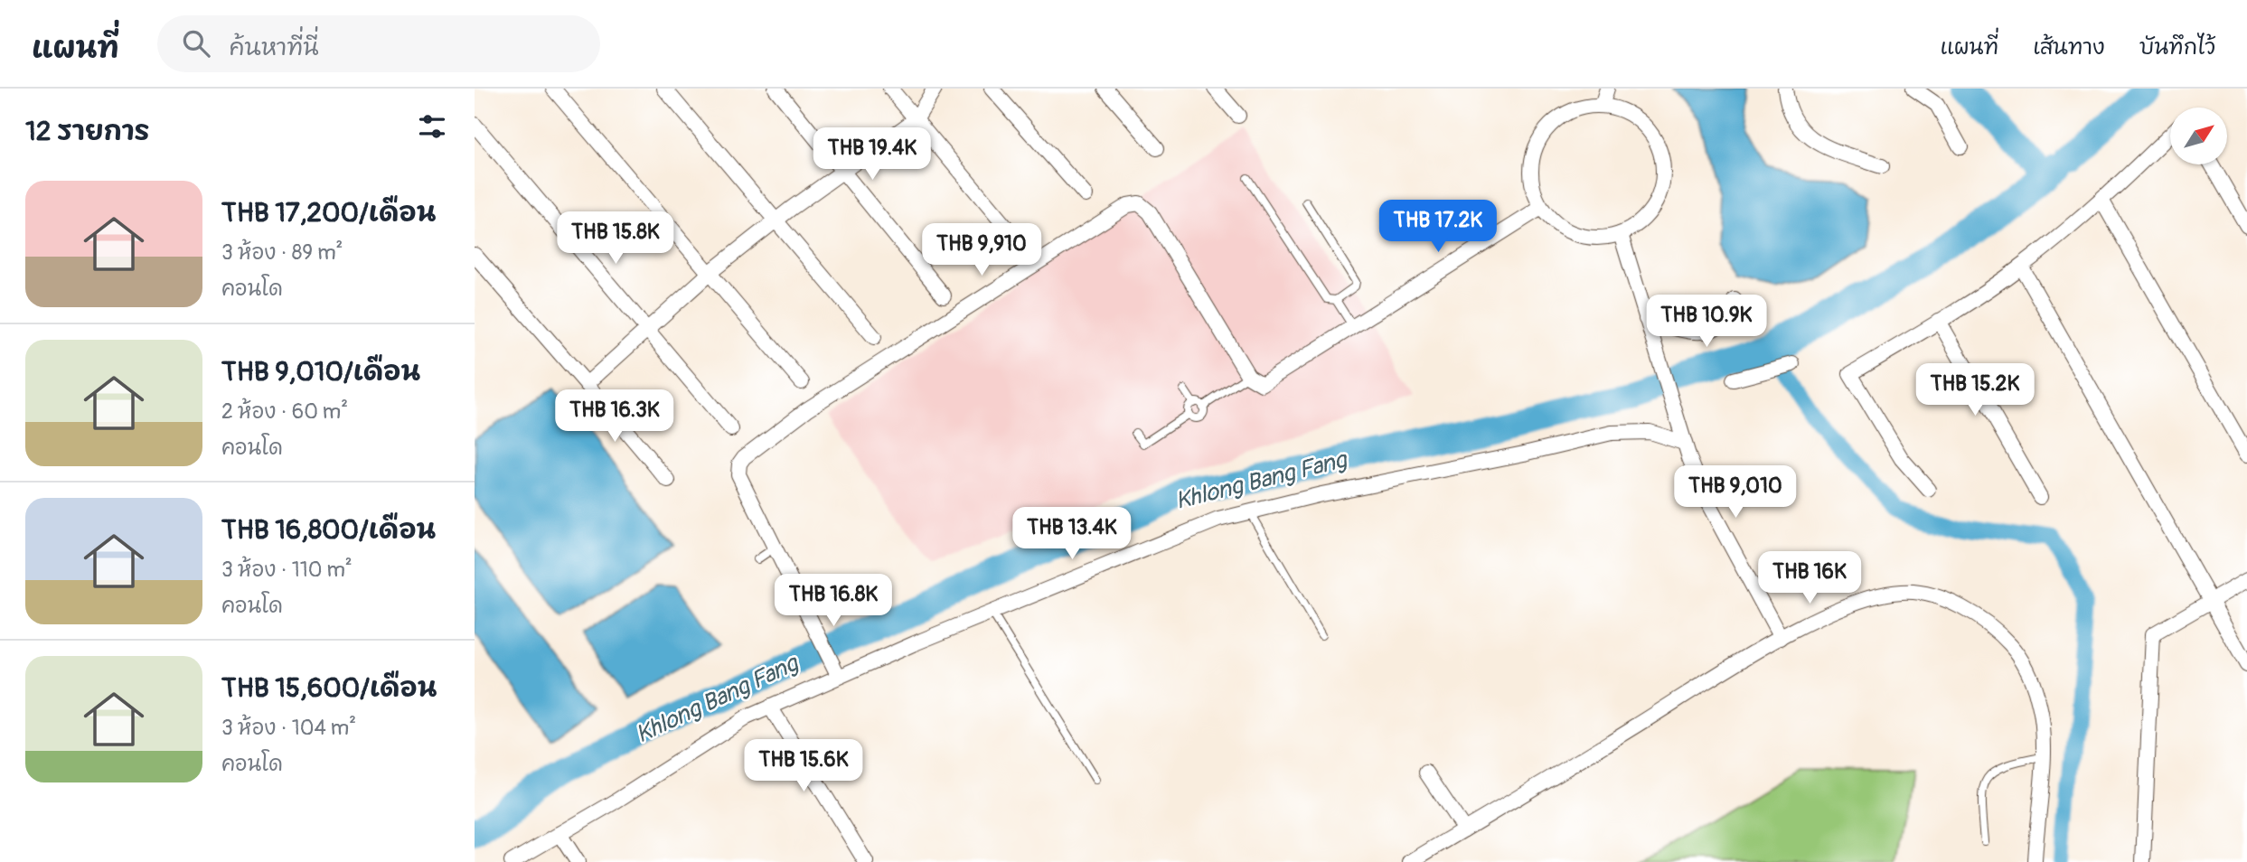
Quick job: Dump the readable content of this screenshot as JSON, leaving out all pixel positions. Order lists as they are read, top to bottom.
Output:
{
  "water": ["Khlong Bang Fang"],
  "north": "top right",
  "page": {
    "header": "แผนที่",
    "search": "ค้นหาที่นี่",
    "nav": ["แผนที่", "เส้นทาง", "บันทึกไว้"],
    "heading": "12 รายการ",
    "price": [
      "THB 19.4K",
      "THB 17.2K",
      "THB 15.8K",
      "THB 9,910",
      "THB 10.9K",
      "THB 15.2K",
      "THB 16.3K",
      "THB 9,010",
      "THB 13.4K",
      "THB 16K",
      "THB 16.8K",
      "THB 15.6K"
    ],
    "list": [
      {
        "name": "THB 17,200/เดือน",
        "note": "3 ห้อง · 89 m² · คอนโด"
      },
      {
        "name": "THB 9,010/เดือน",
        "note": "2 ห้อง · 60 m² · คอนโด"
      },
      {
        "name": "THB 16,800/เดือน",
        "note": "3 ห้อง · 110 m² · คอนโด"
      },
      {
        "name": "THB 15,600/เดือน",
        "note": "3 ห้อง · 104 m² · คอนโด"
      }
    ]
  }
}
